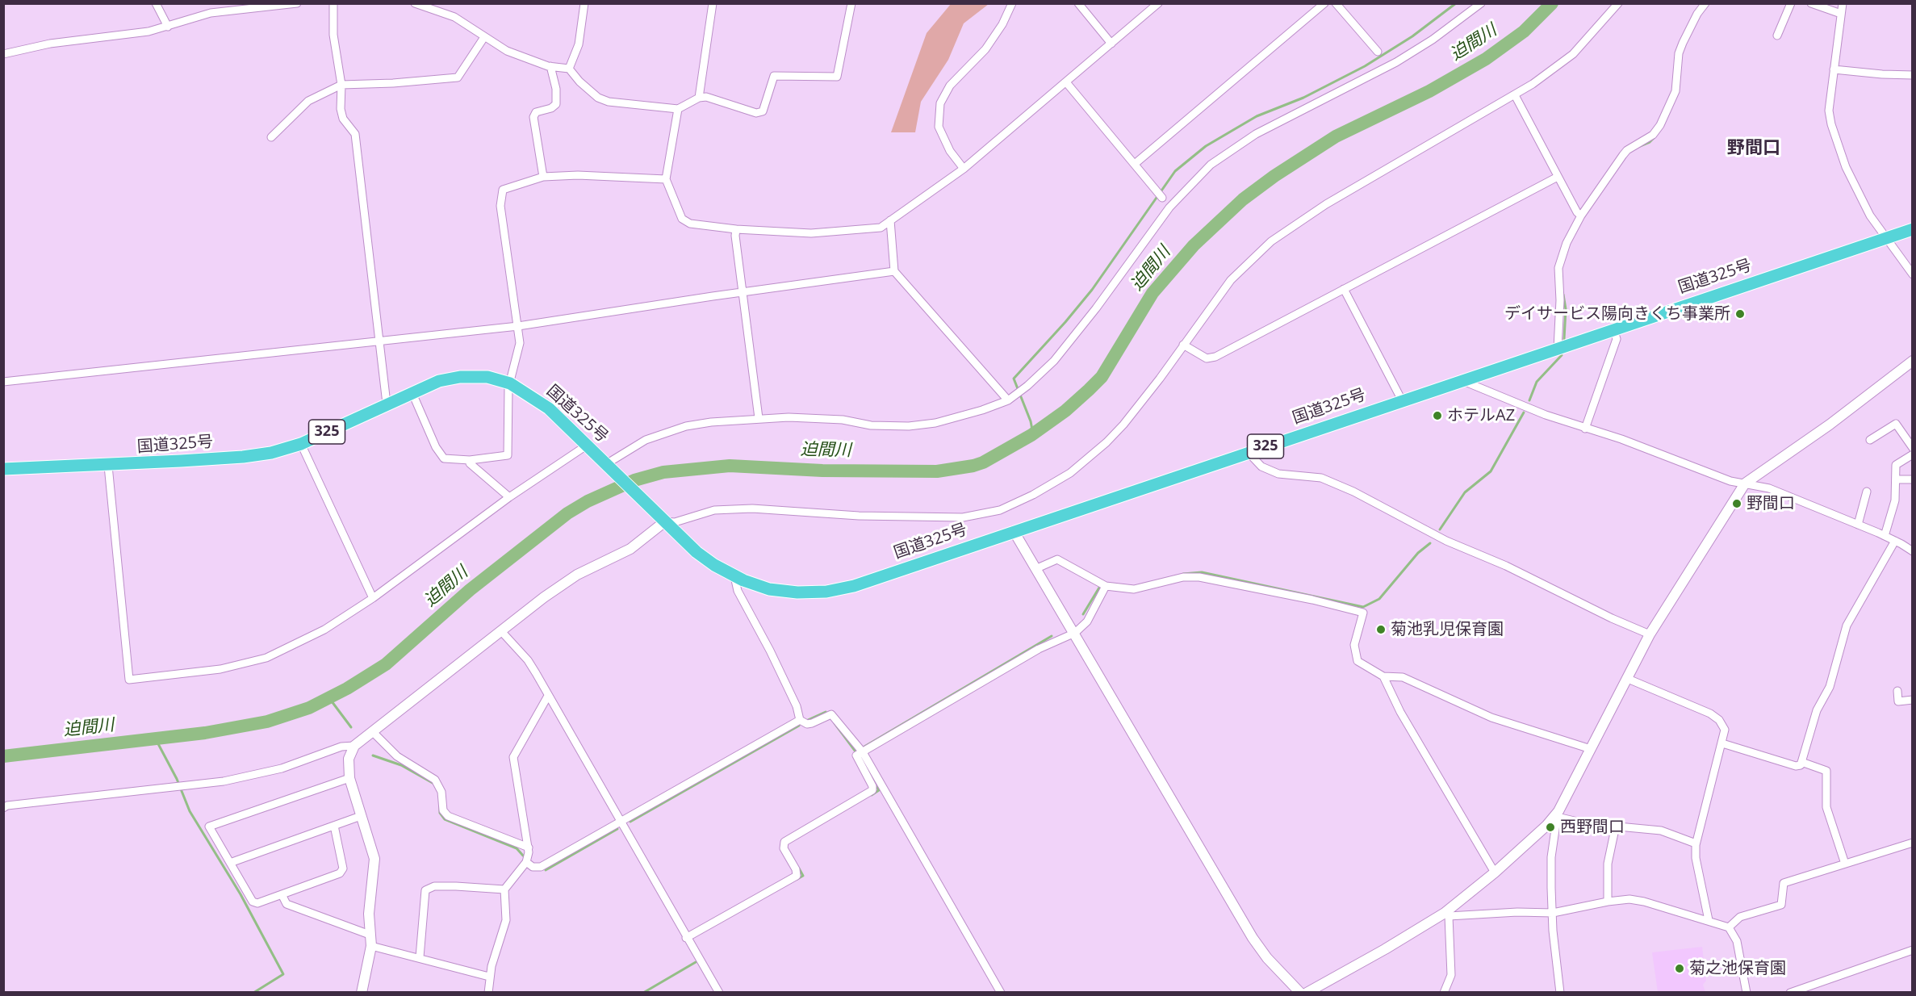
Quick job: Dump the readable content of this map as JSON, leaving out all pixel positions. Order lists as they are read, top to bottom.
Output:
{
  "streets": {
    "highway": ["国道325号", "325"]
  },
  "districts": ["野間口"],
  "water": ["迫間川"],
  "places": [
    "デイサービス陽向きくち事業所",
    "ホテルAZ",
    "野間口",
    "菊池乳児保育園",
    "西野間口",
    "菊之池保育園"
  ]
}
